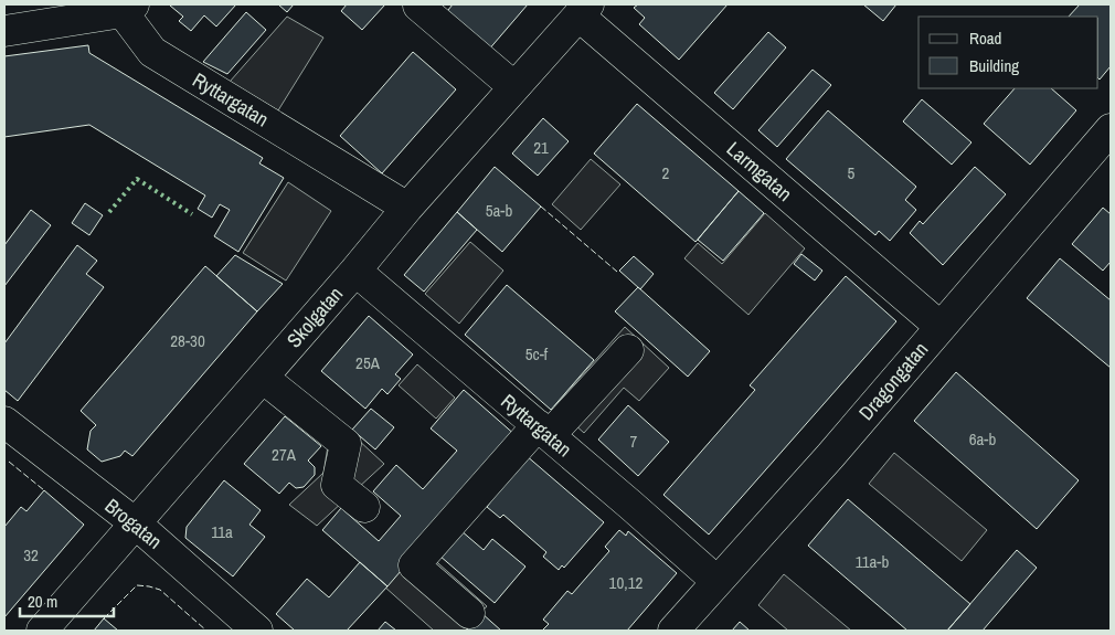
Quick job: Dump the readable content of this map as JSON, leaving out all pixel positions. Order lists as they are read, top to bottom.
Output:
{
  "streets": {
    "street": [
      "Ryttargatan",
      "Larmgatan",
      "Skolgatan",
      "Dragongatan",
      "Brogatan"
    ]
  },
  "crossings": [
    ["Ryttargatan", "Skolgatan"],
    ["Ryttargatan", "Dragongatan"],
    ["Larmgatan", "Skolgatan"],
    ["Larmgatan", "Dragongatan"],
    ["Skolgatan", "Brogatan"]
  ],
  "house_numbers": [
    "21",
    "2",
    "5",
    "5a-b",
    "28-30",
    "5c-f",
    "25A",
    "6a-b",
    "7",
    "27A",
    "11a",
    "32",
    "11a-b",
    "10,12"
  ],
  "legend": ["Road", "Building"],
  "scale_bar": "20 m"
}
